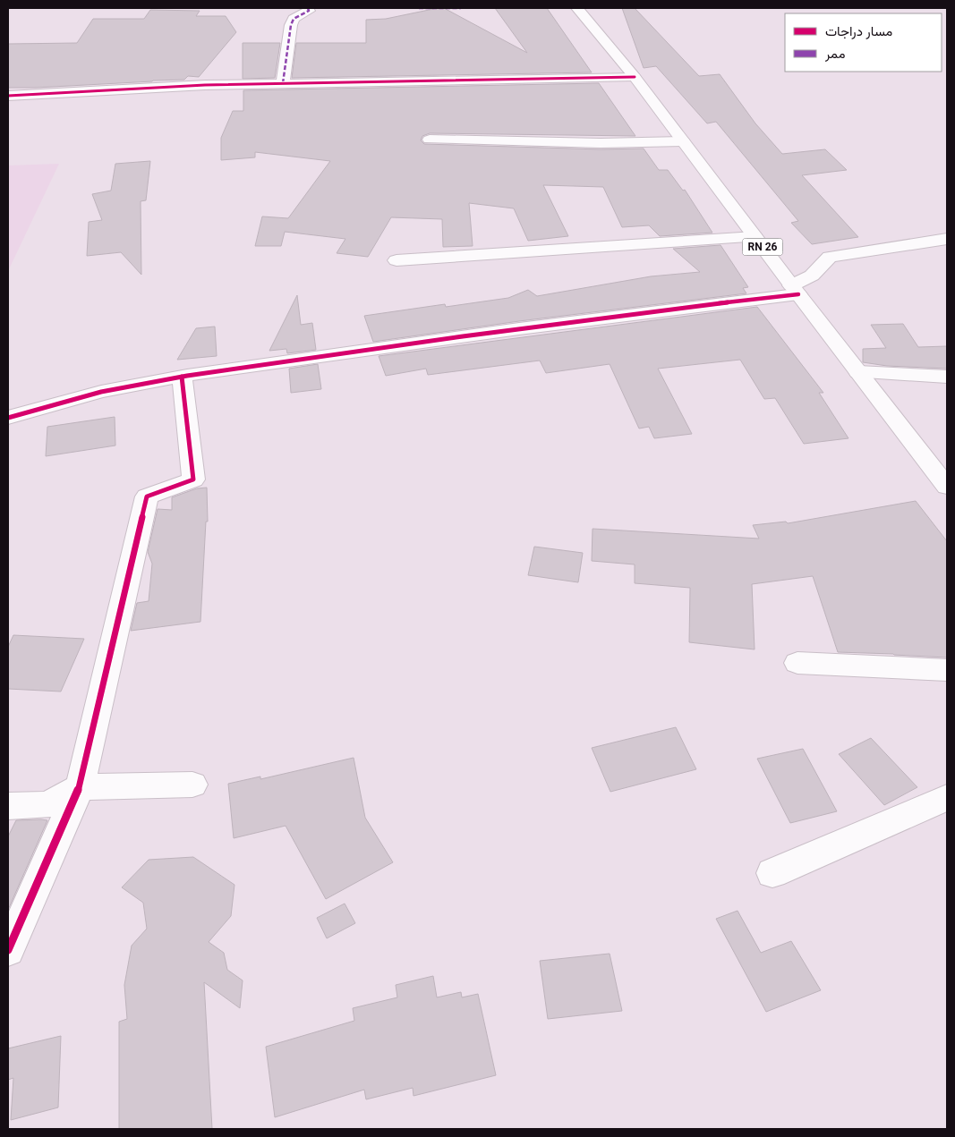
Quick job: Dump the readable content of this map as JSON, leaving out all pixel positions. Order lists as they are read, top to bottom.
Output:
{
  "streets": {
    "street": ["RN 26"]
  },
  "legend": ["مسار دراجات", "ممر"]
}
